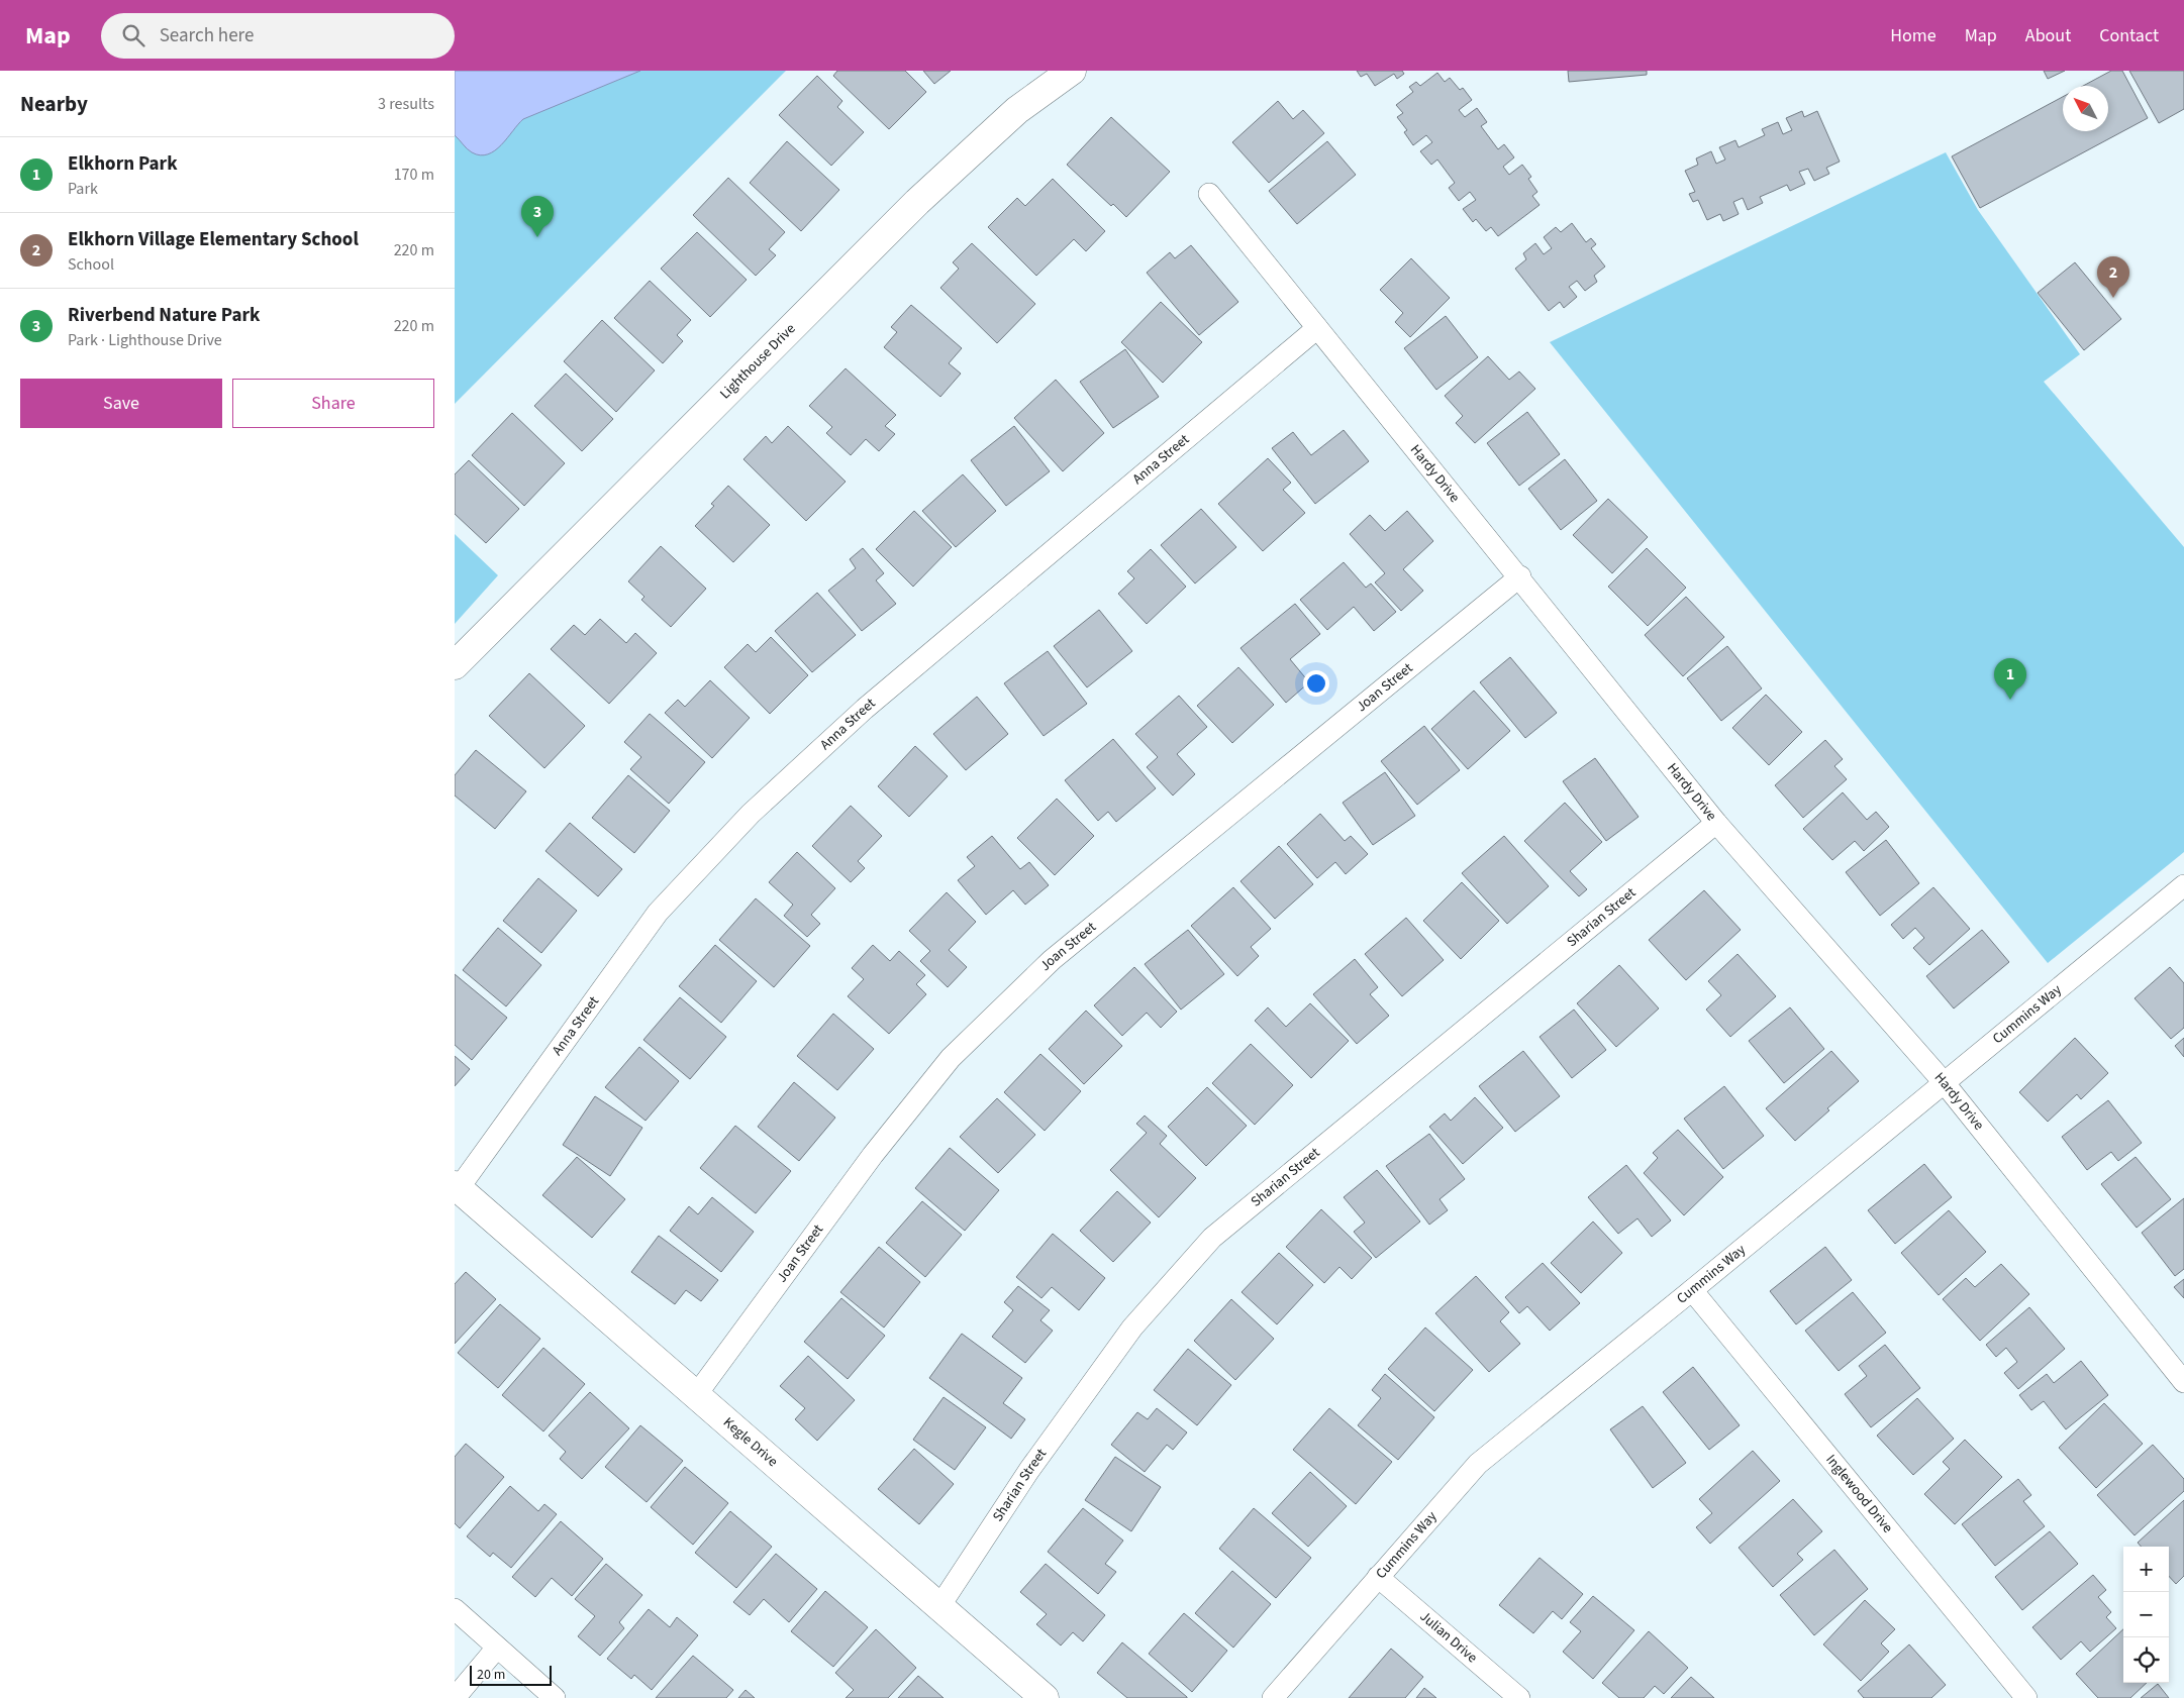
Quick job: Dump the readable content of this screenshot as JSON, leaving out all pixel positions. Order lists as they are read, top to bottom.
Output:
{
  "streets": {
    "street": [
      "Lighthouse Drive",
      "Anna Street",
      "Hardy Drive",
      "Joan Street",
      "Sharian Street",
      "Cummins Way",
      "Kegle Drive",
      "Inglewood Drive",
      "Julian Drive"
    ]
  },
  "crossings": [
    ["Anna Street", "Hardy Drive"],
    ["Anna Street", "Kegle Drive"],
    ["Hardy Drive", "Joan Street"],
    ["Hardy Drive", "Sharian Street"],
    ["Hardy Drive", "Cummins Way"],
    ["Joan Street", "Kegle Drive"],
    ["Sharian Street", "Kegle Drive"],
    ["Cummins Way", "Inglewood Drive"],
    ["Cummins Way", "Julian Drive"]
  ],
  "scale_bar": "20 m",
  "north": "top left",
  "page": {
    "header": "Map",
    "search": "Search here",
    "nav": [
      "Home",
      "Map",
      "About",
      "Contact"
    ],
    "heading": ["Nearby", "3 results"],
    "list": [
      {
        "mark": "1",
        "name": "Elkhorn Park",
        "note": "Park",
        "value": "170 m"
      },
      {
        "mark": "2",
        "name": "Elkhorn Village Elementary School",
        "note": "School",
        "value": "220 m"
      },
      {
        "mark": "3",
        "name": "Riverbend Nature Park",
        "note": "Park · Lighthouse Drive",
        "value": "220 m"
      }
    ],
    "pins": ["3", "2", "1"],
    "buttons": ["Save", "Share"],
    "map_buttons": ["+", "−"],
    "scale": "20 m"
  }
}
